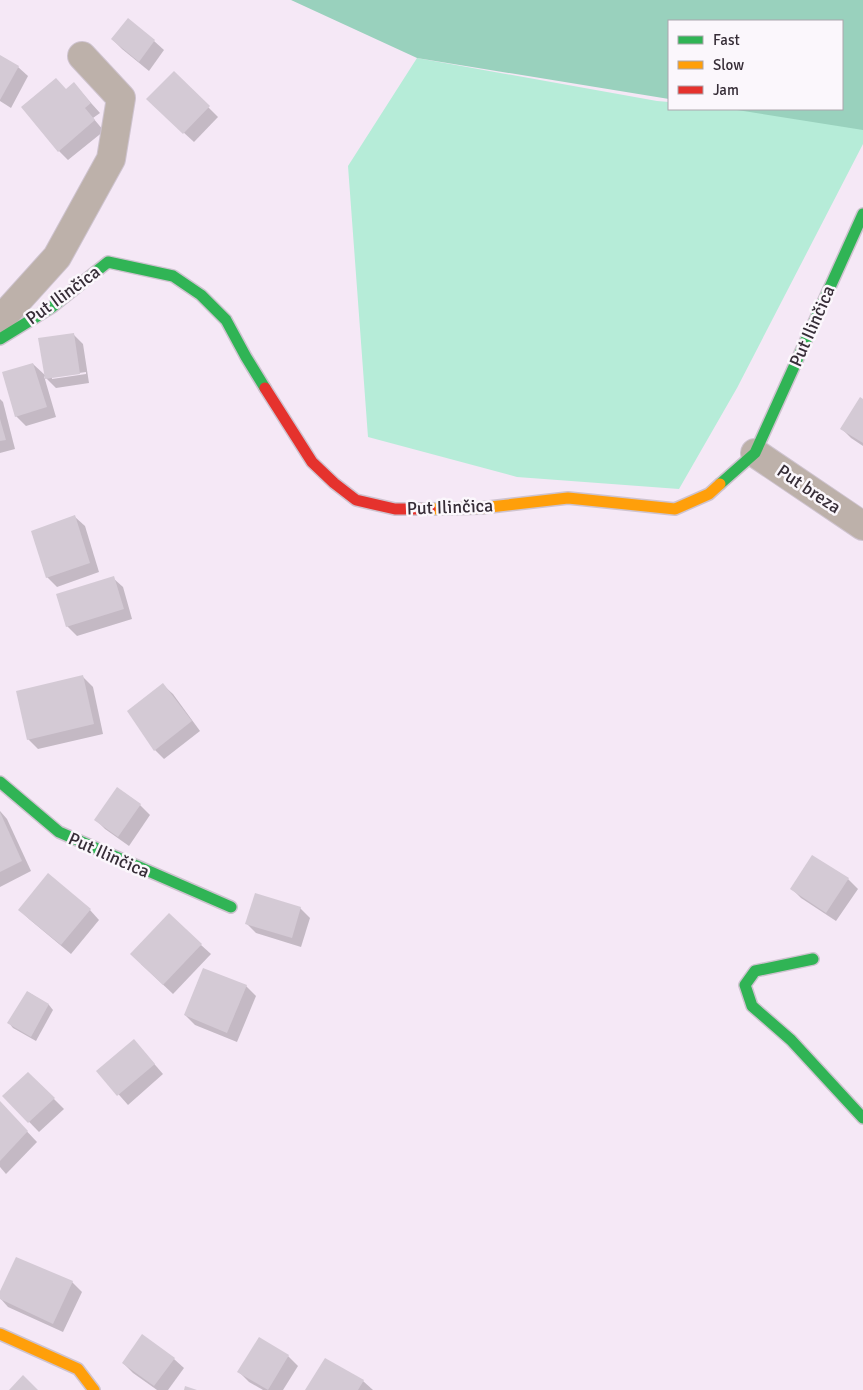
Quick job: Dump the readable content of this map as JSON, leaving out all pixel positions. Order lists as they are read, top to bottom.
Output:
{
  "streets": {
    "street": ["Put Ilinčica", "Put breza"]
  },
  "crossings": [
    ["Put Ilinčica", "Put breza"]
  ],
  "legend": ["Fast", "Slow", "Jam"]
}
